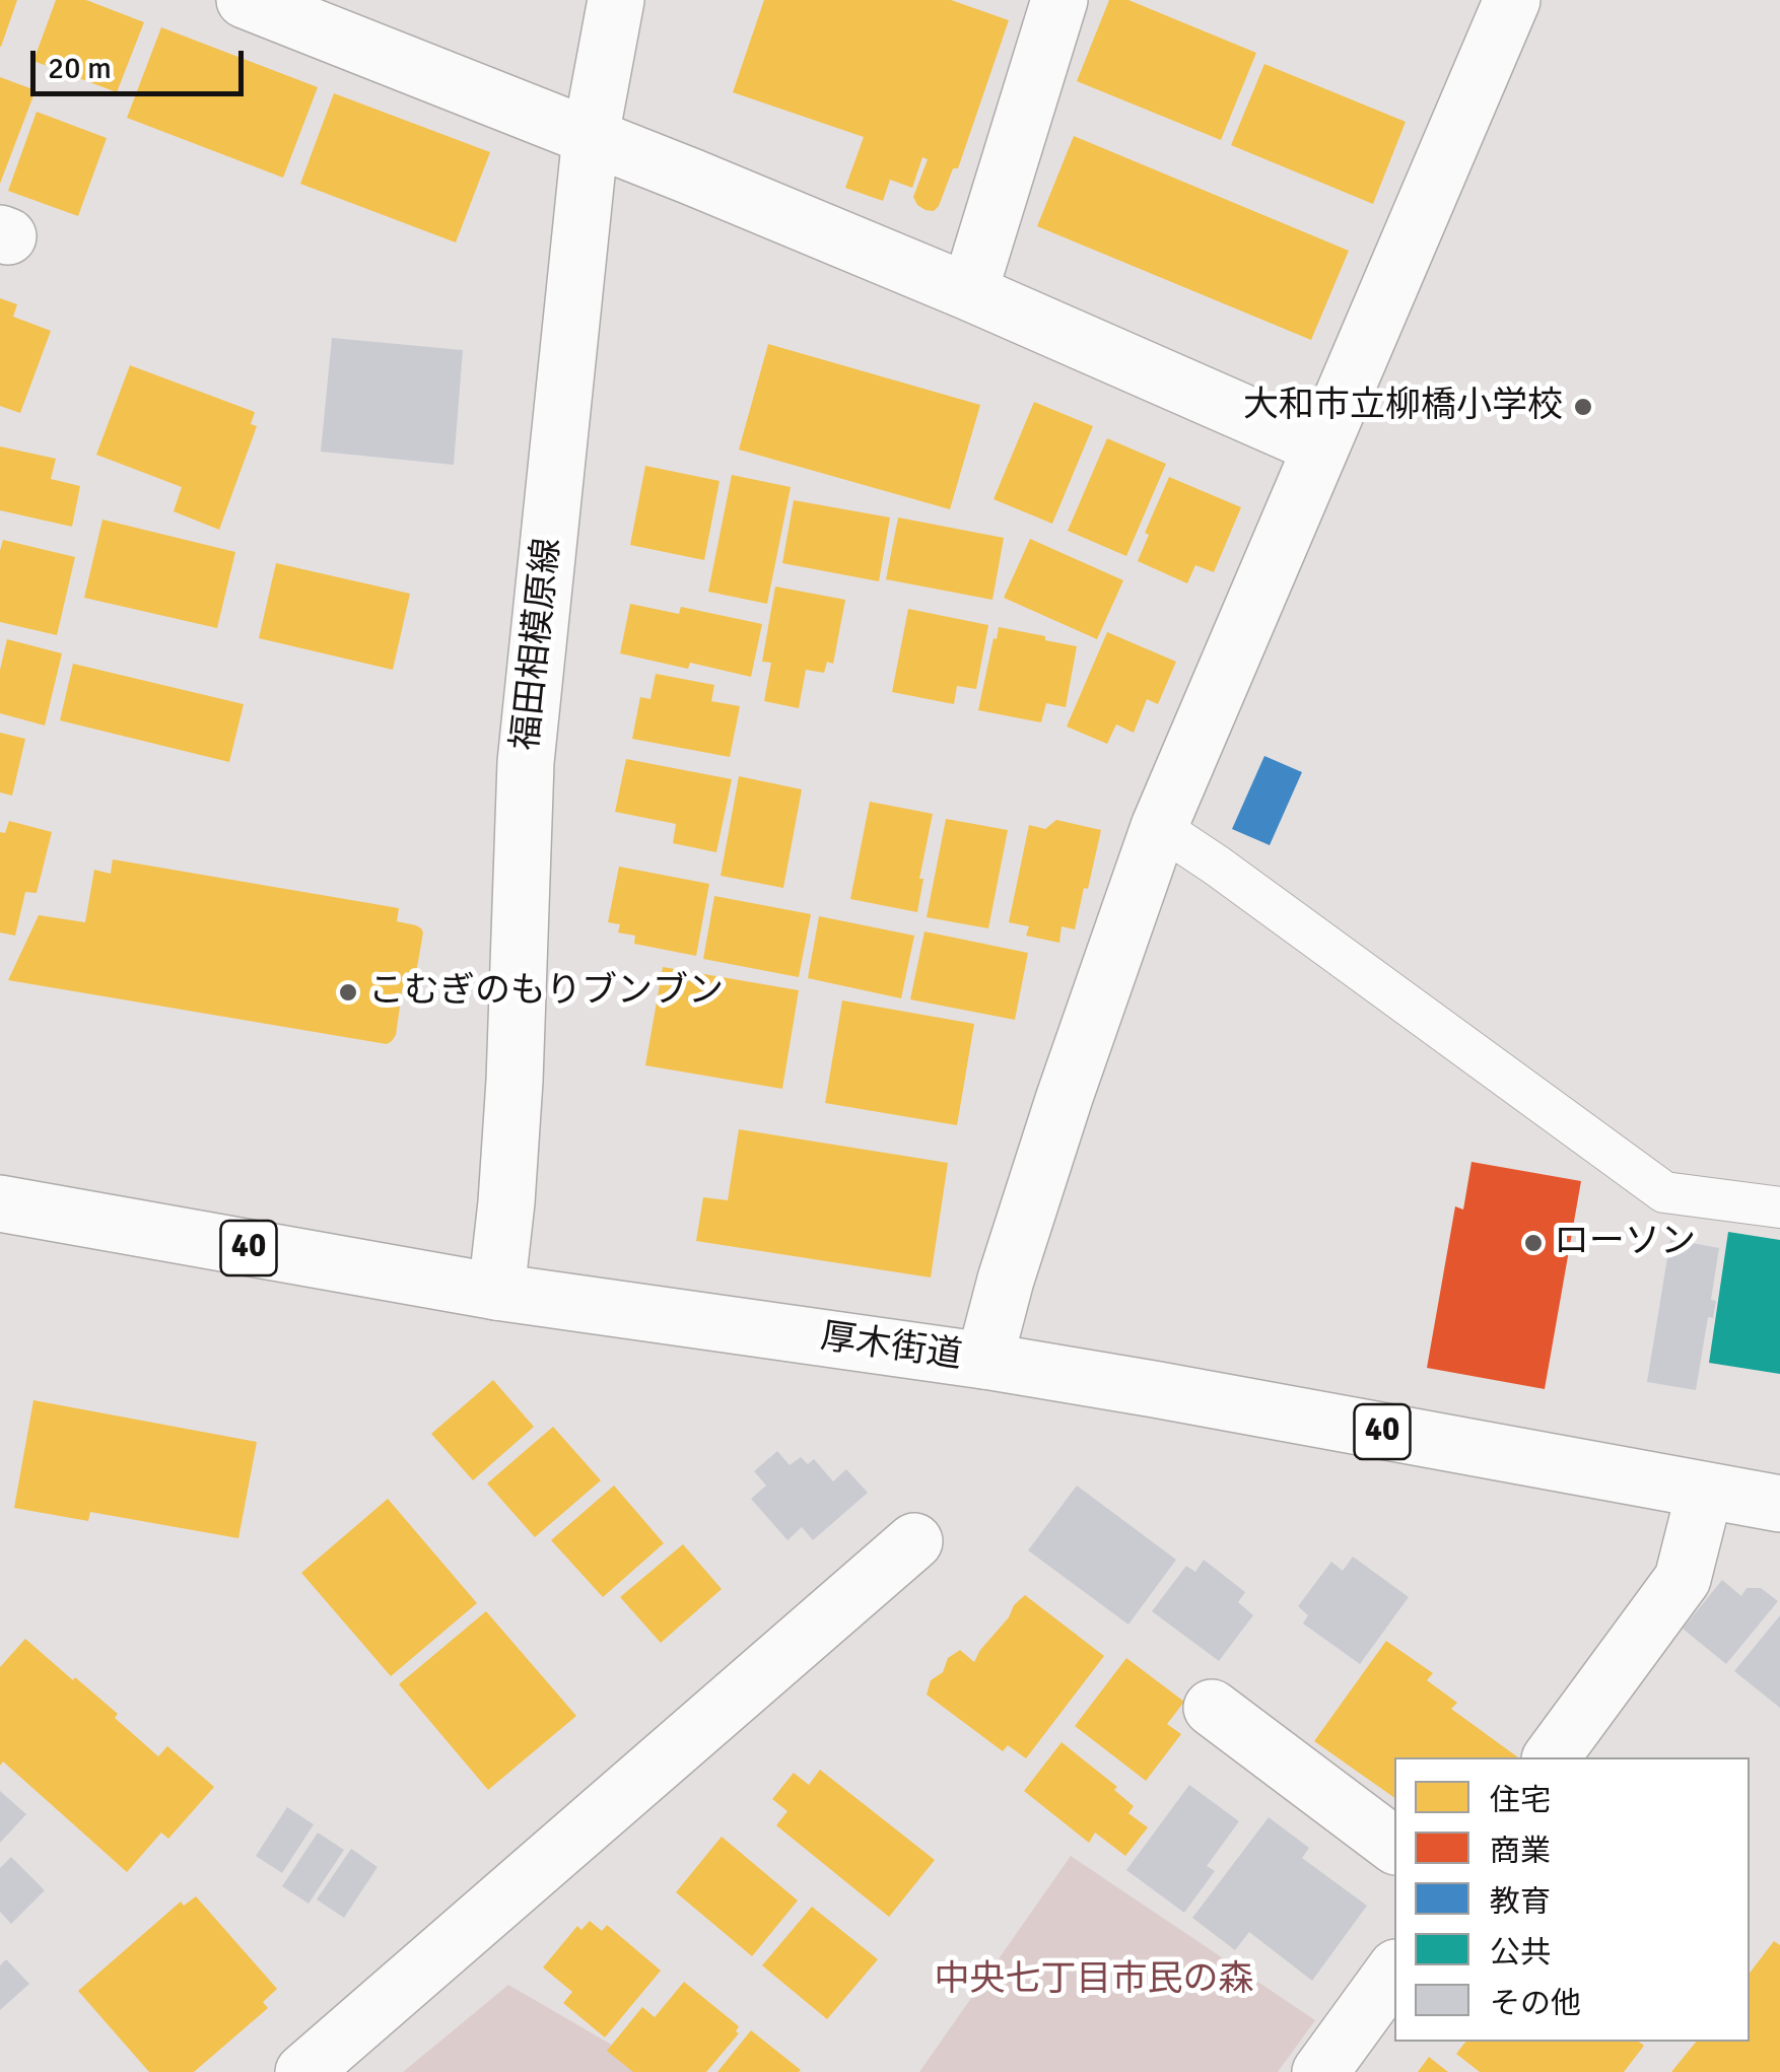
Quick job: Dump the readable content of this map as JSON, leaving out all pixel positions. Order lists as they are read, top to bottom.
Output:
{
  "streets": {
    "street": ["福田相模原線", "40", "厚木街道"]
  },
  "crossings": [
    ["福田相模原線", "厚木街道"]
  ],
  "parks": ["中央七丁目市民の森"],
  "places": ["大和市立柳橋小学校", "こむぎのもりブンブン", "ローソン"],
  "legend": [
    "住宅",
    "商業",
    "教育",
    "公共",
    "その他"
  ],
  "scale_bar": "20 m"
}
